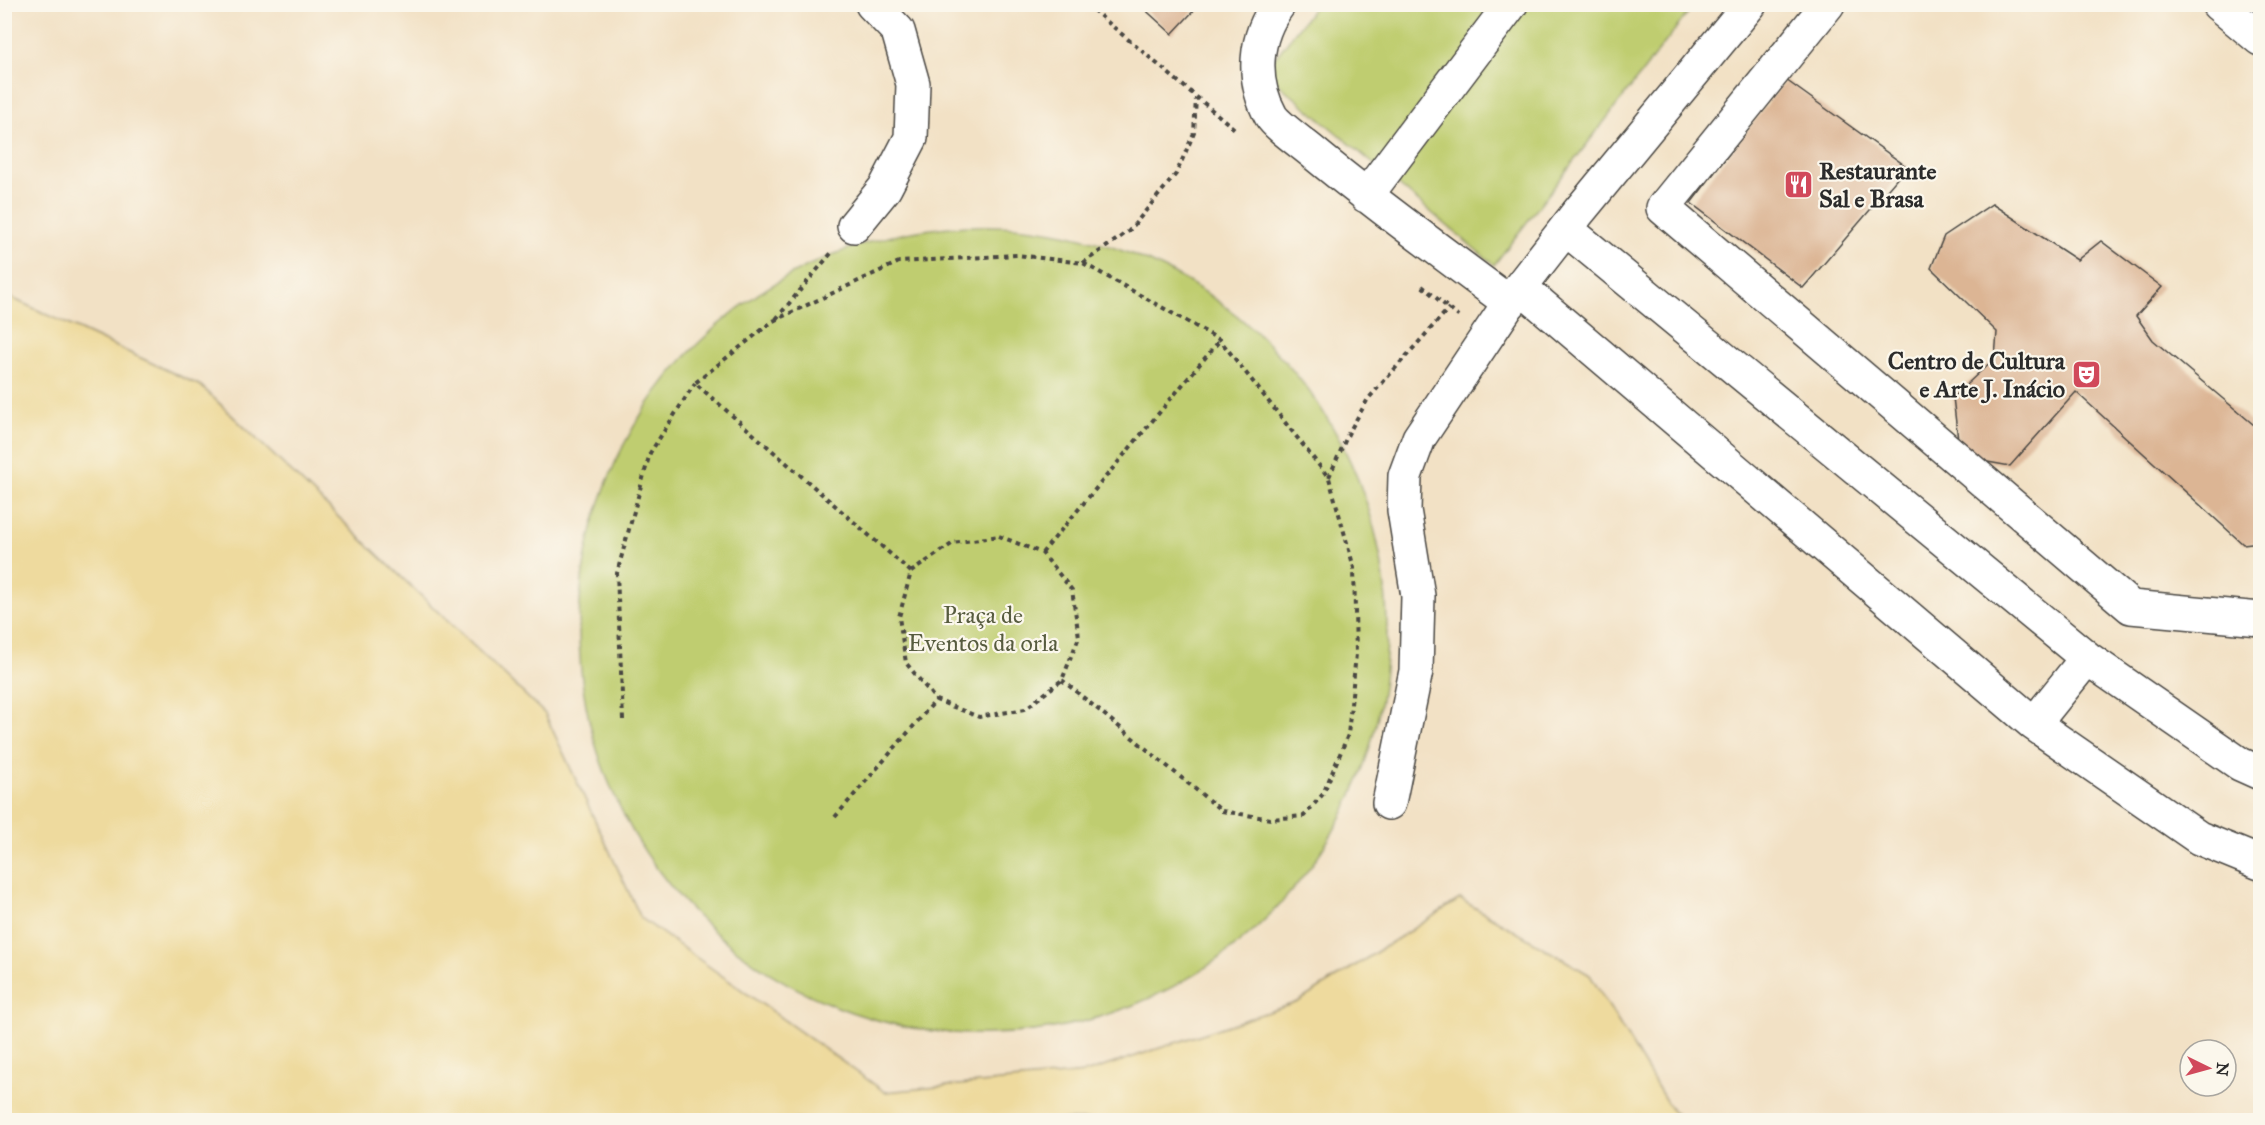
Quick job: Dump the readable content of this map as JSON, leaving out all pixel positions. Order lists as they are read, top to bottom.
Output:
{
  "parks": ["Praça de Eventos da orla"],
  "places": {
    "restaurant": ["Restaurante Sal e Brasa"],
    "theatre": ["Centro de Cultura e Arte J. Inácio"]
  },
  "north": "right"
}
